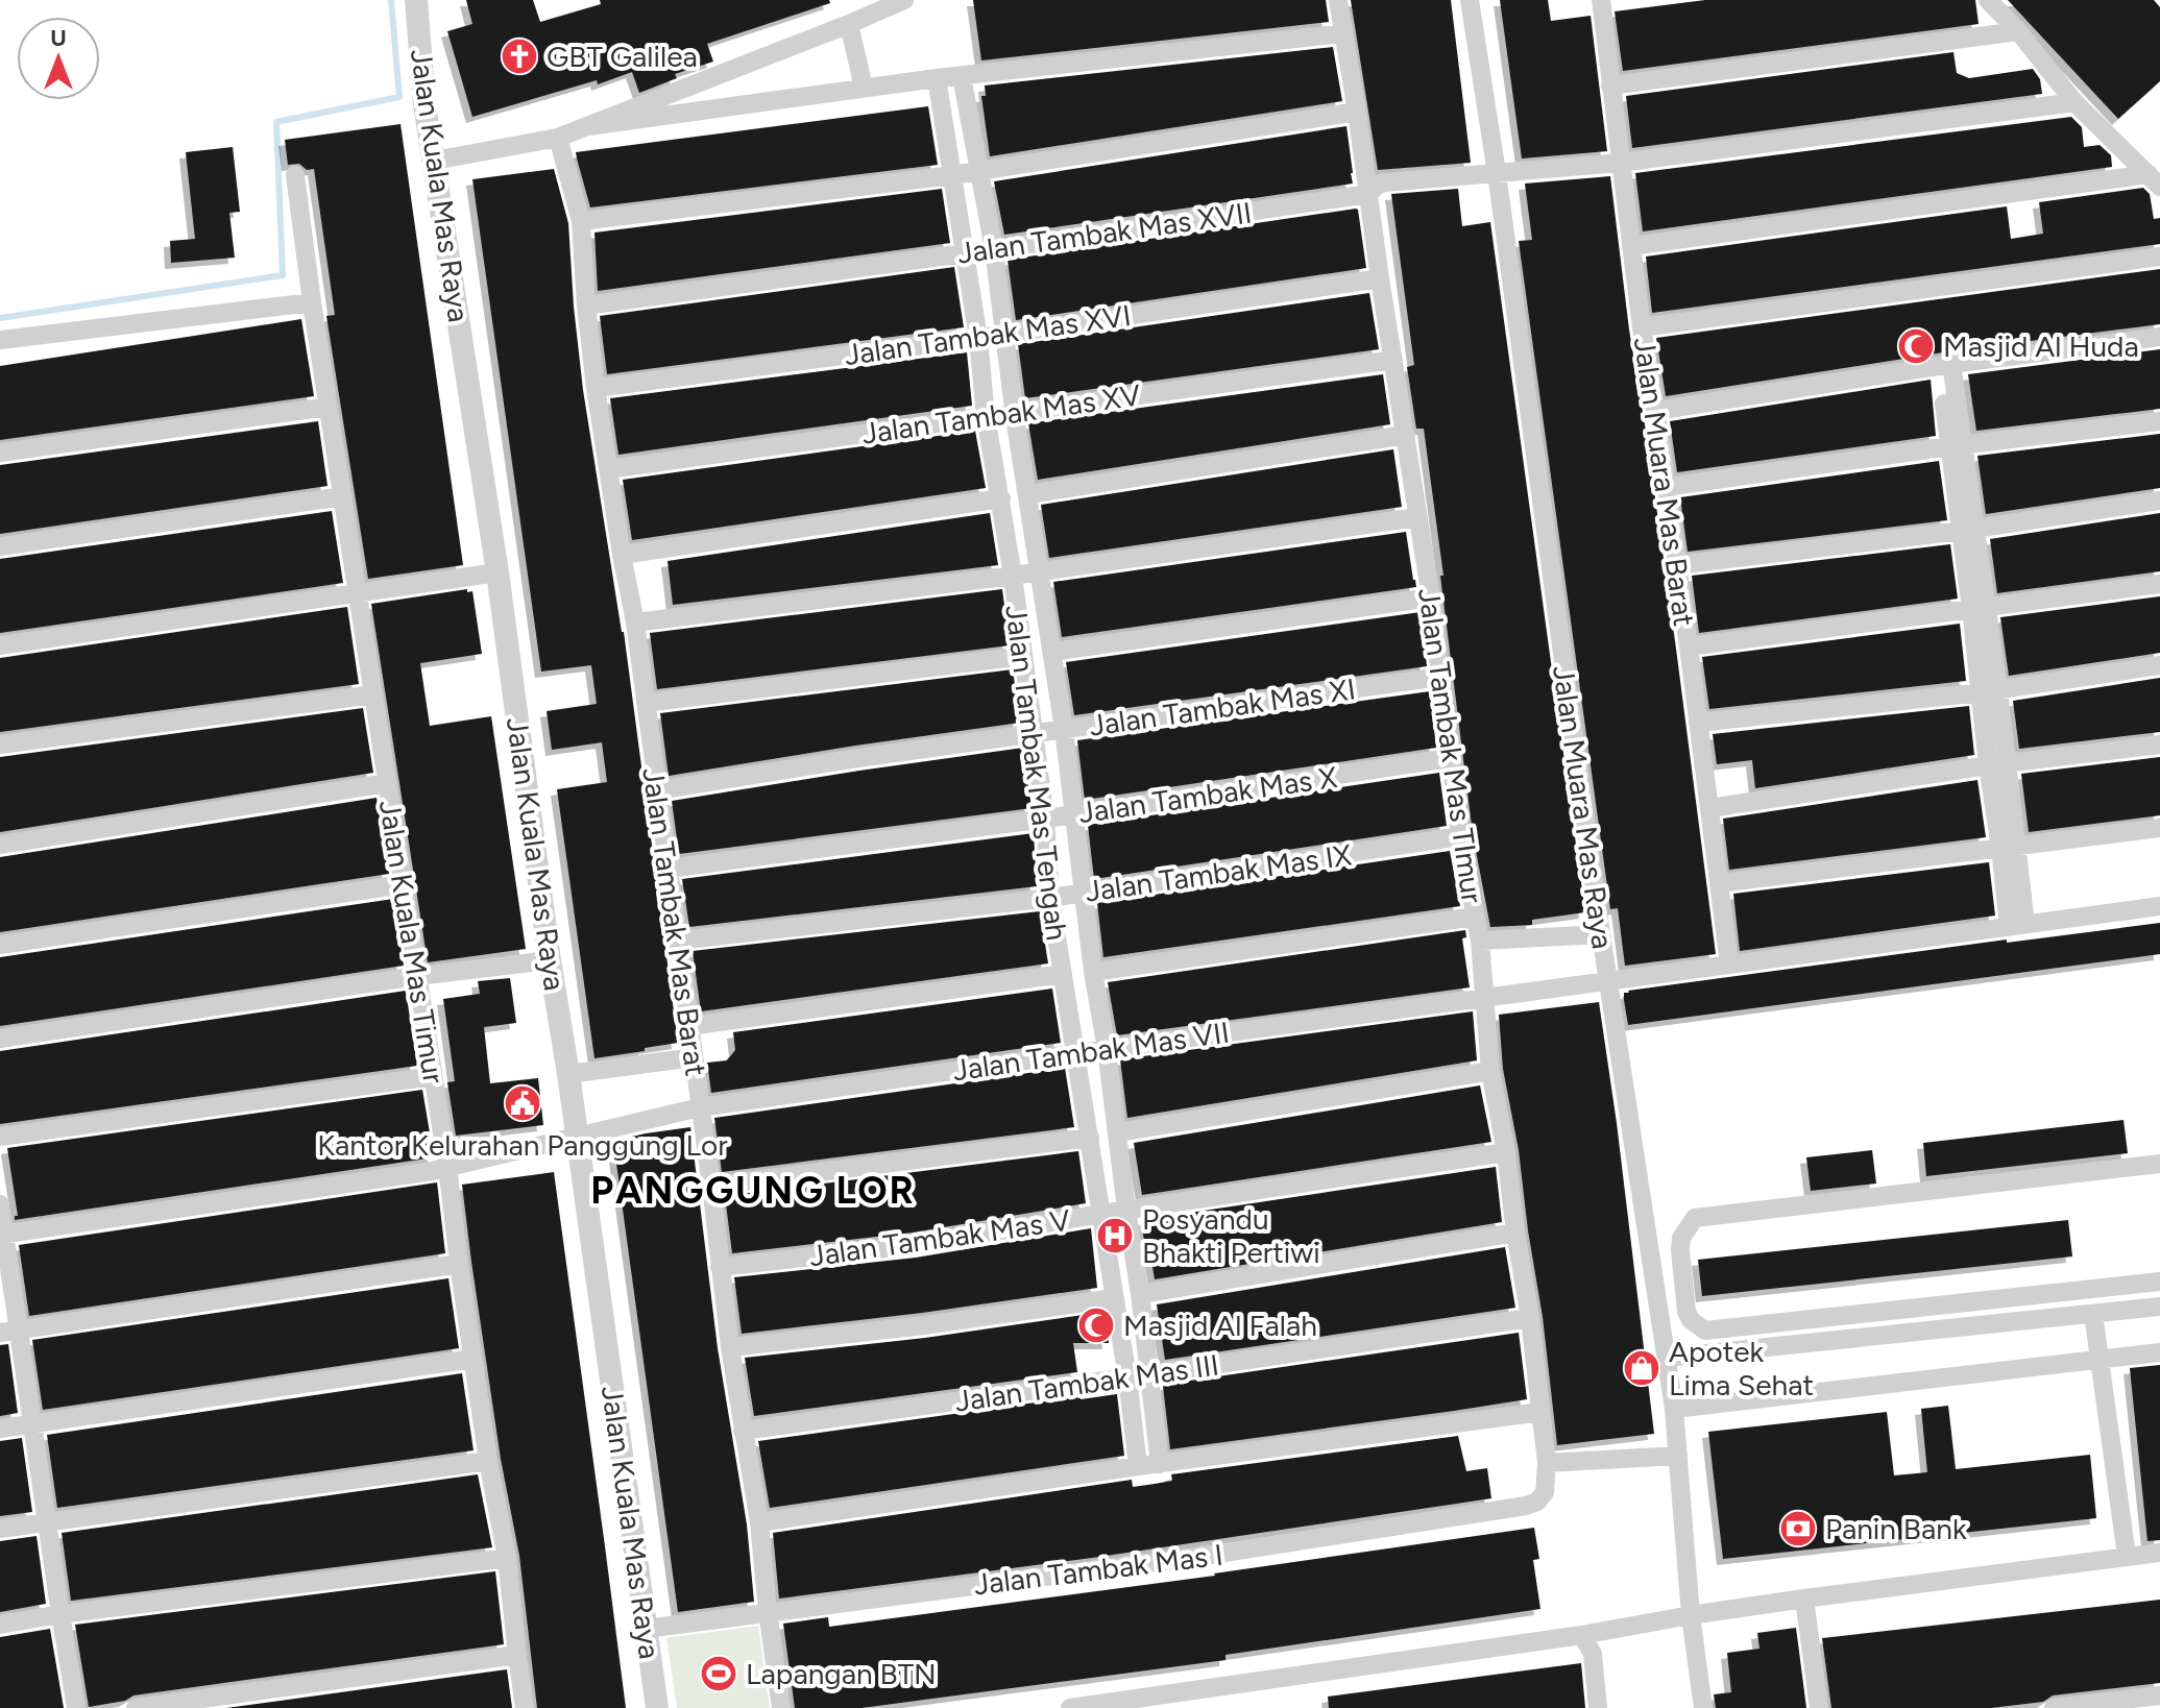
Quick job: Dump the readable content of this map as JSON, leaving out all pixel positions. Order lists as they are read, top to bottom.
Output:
{
  "streets": {
    "street": [
      "Jalan Kuala Mas Raya",
      "Jalan Tambak Mas XVII",
      "Jalan Tambak Mas XVI",
      "Jalan Tambak Mas XV",
      "Jalan Muara Mas Barat",
      "Jalan Tambak Mas XI",
      "Jalan Tambak Mas TImur",
      "Jalan Tambak Mas Tengah",
      "Jalan Tambak Mas X",
      "Jalan Muara Mas Raya",
      "Jalan Tambak Mas IX",
      "Jalan Tambak Mas Barat",
      "Jalan Kuala Mas Timur",
      "Jalan Tambak Mas VII",
      "Jalan Tambak Mas V",
      "Jalan Tambak Mas III",
      "Jalan Tambak Mas I"
    ]
  },
  "crossings": [
    ["Jalan Kuala Mas Raya", "Jalan Tambak Mas VII"],
    ["Jalan Kuala Mas Raya", "Jalan Tambak Mas I"],
    ["Jalan Tambak Mas XVII", "Jalan Muara Mas Barat"],
    ["Jalan Tambak Mas XVII", "Jalan Tambak Mas TImur"],
    ["Jalan Tambak Mas XVII", "Jalan Tambak Mas Tengah"],
    ["Jalan Tambak Mas XVII", "Jalan Muara Mas Raya"],
    ["Jalan Tambak Mas XVII", "Jalan Tambak Mas Barat"],
    ["Jalan Tambak Mas XVI", "Jalan Tambak Mas TImur"],
    ["Jalan Tambak Mas XVI", "Jalan Tambak Mas Tengah"],
    ["Jalan Tambak Mas XVI", "Jalan Tambak Mas Barat"],
    ["Jalan Tambak Mas XV", "Jalan Tambak Mas TImur"],
    ["Jalan Tambak Mas XV", "Jalan Tambak Mas Tengah"],
    ["Jalan Tambak Mas XV", "Jalan Tambak Mas Barat"],
    ["Jalan Muara Mas Barat", "Jalan Tambak Mas VII"],
    ["Jalan Tambak Mas XI", "Jalan Tambak Mas TImur"],
    ["Jalan Tambak Mas XI", "Jalan Tambak Mas Tengah"],
    ["Jalan Tambak Mas XI", "Jalan Tambak Mas Barat"],
    ["Jalan Tambak Mas TImur", "Jalan Tambak Mas X"],
    ["Jalan Tambak Mas TImur", "Jalan Tambak Mas IX"],
    ["Jalan Tambak Mas TImur", "Jalan Tambak Mas VII"],
    ["Jalan Tambak Mas TImur", "Jalan Tambak Mas V"],
    ["Jalan Tambak Mas TImur", "Jalan Tambak Mas III"],
    ["Jalan Tambak Mas TImur", "Jalan Tambak Mas I"],
    ["Jalan Tambak Mas Tengah", "Jalan Tambak Mas X"],
    ["Jalan Tambak Mas Tengah", "Jalan Tambak Mas IX"],
    ["Jalan Tambak Mas Tengah", "Jalan Tambak Mas VII"],
    ["Jalan Tambak Mas Tengah", "Jalan Tambak Mas V"],
    ["Jalan Tambak Mas Tengah", "Jalan Tambak Mas III"],
    ["Jalan Tambak Mas X", "Jalan Tambak Mas Barat"],
    ["Jalan Muara Mas Raya", "Jalan Tambak Mas VII"],
    ["Jalan Tambak Mas IX", "Jalan Tambak Mas Barat"],
    ["Jalan Tambak Mas Barat", "Jalan Tambak Mas VII"],
    ["Jalan Tambak Mas Barat", "Jalan Tambak Mas V"],
    ["Jalan Tambak Mas Barat", "Jalan Tambak Mas III"],
    ["Jalan Tambak Mas Barat", "Jalan Tambak Mas I"],
    ["Jalan Kuala Mas Timur", "Jalan Tambak Mas VII"]
  ],
  "districts": ["PANGGUNG LOR"],
  "places": {
    "church": ["GBT Galilea"],
    "mosque": ["Masjid Al Huda", "Masjid Al Falah"],
    "public building": ["Kantor Kelurahan Panggung Lor"],
    "hospital": ["Posyandu Bhakti Pertiwi"],
    "shop": ["Apotek Lima Sehat"],
    "bank": ["Panin Bank"],
    "sports": ["Lapangan BTN"]
  },
  "north": "top"
}
